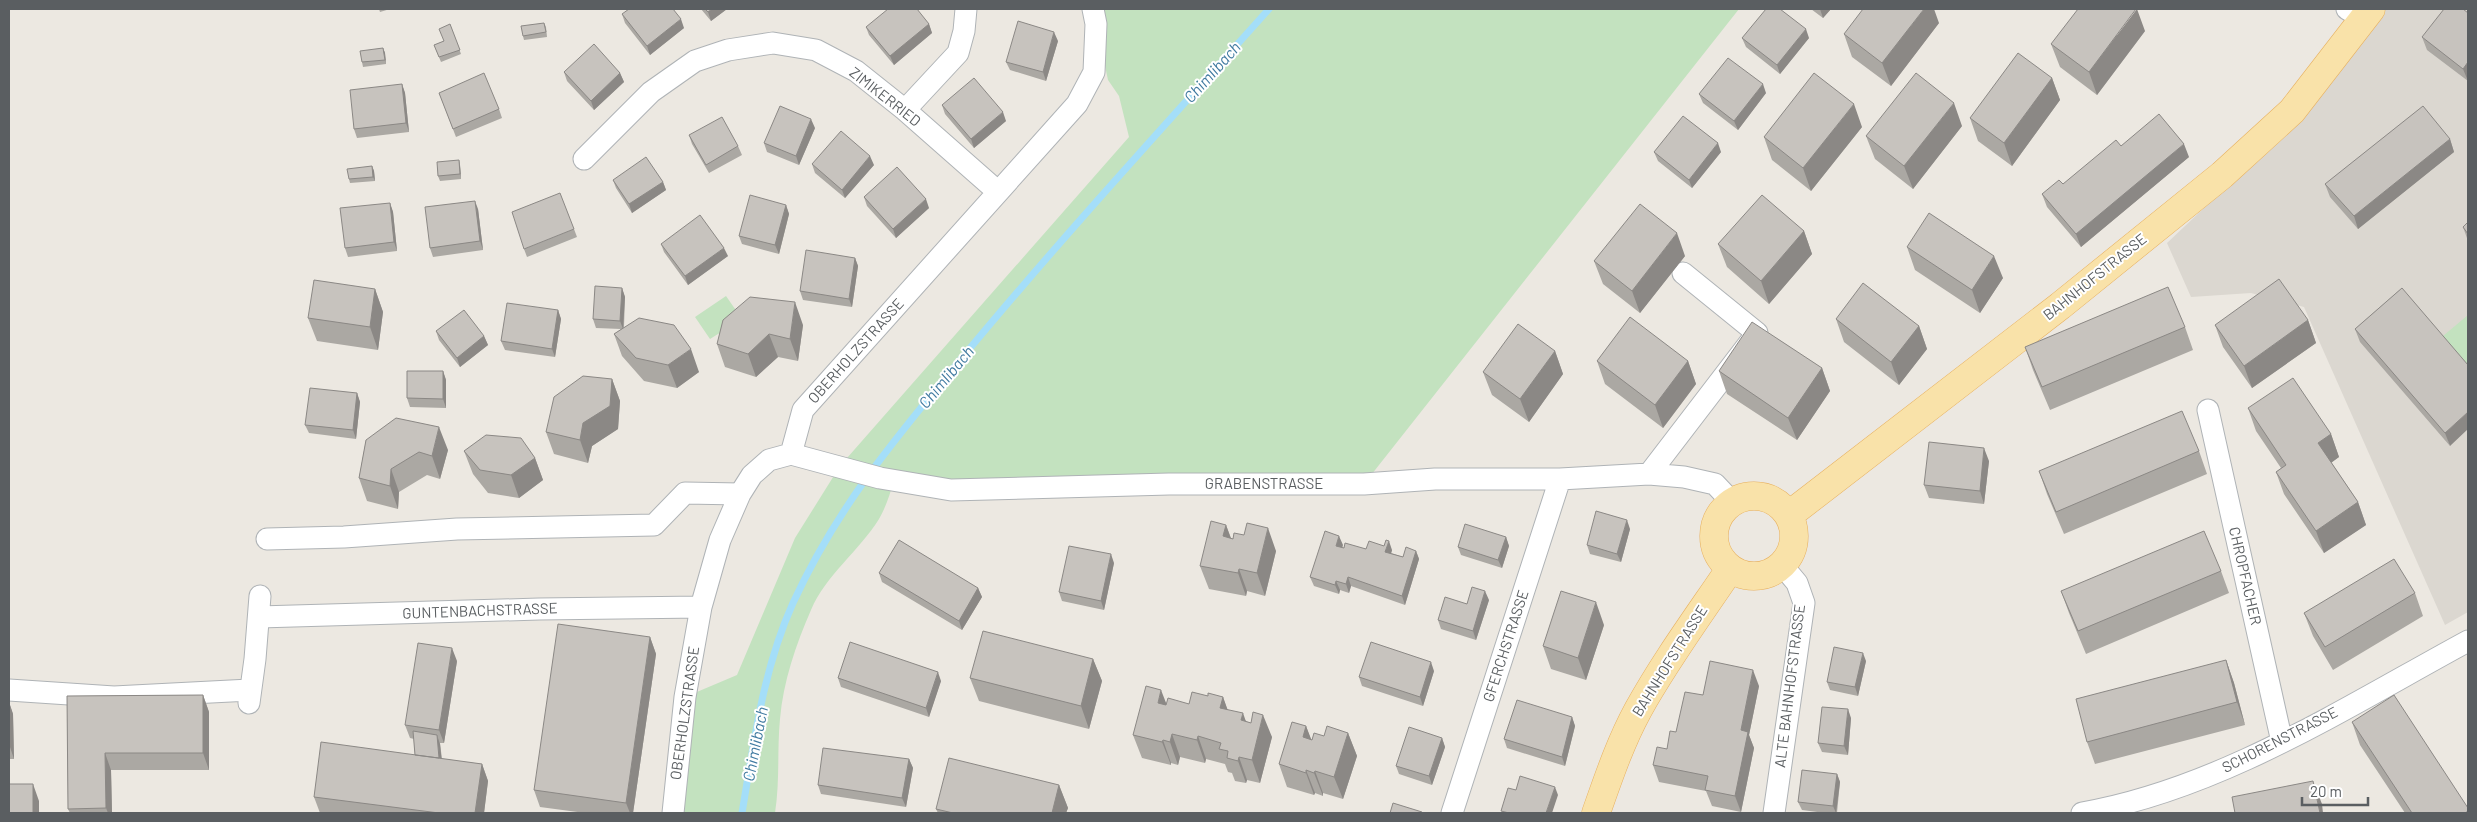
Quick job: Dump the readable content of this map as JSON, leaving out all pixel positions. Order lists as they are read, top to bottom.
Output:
{
  "streets": {
    "main road": ["BAHNHOFSTRASSE"],
    "street": [
      "ZIMIKERRIED",
      "OBERHOLZSTRASSE",
      "GRABENSTRASSE",
      "CHROPFACHER",
      "GUNTENBACHSTRASSE",
      "GFERCHSTRASSE",
      "ALTE BAHNHOFSTRASSE",
      "SCHORENSTRASSE"
    ]
  },
  "crossings": [
    ["ZIMIKERRIED", "OBERHOLZSTRASSE"],
    ["BAHNHOFSTRASSE", "GRABENSTRASSE"],
    ["BAHNHOFSTRASSE", "ALTE BAHNHOFSTRASSE"],
    ["OBERHOLZSTRASSE", "GRABENSTRASSE"],
    ["OBERHOLZSTRASSE", "GUNTENBACHSTRASSE"],
    ["GRABENSTRASSE", "GFERCHSTRASSE"],
    ["GRABENSTRASSE", "ALTE BAHNHOFSTRASSE"],
    ["CHROPFACHER", "SCHORENSTRASSE"]
  ],
  "water": ["Chimlibach"],
  "scale_bar": "20 m"
}
